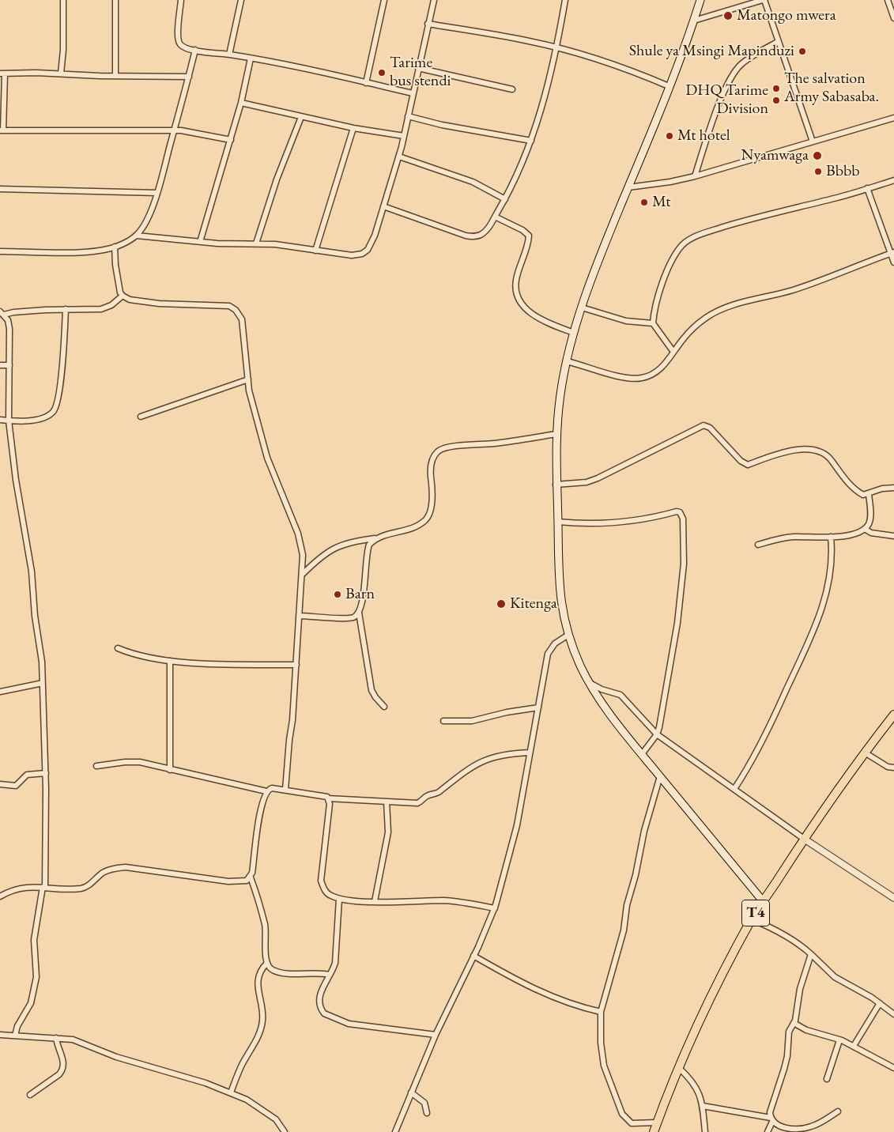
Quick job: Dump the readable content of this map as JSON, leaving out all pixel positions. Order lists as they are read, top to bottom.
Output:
{
  "streets": {
    "highway": ["T4"]
  },
  "places": [
    "Matongo mwera",
    "Shule ya Msingi Mapinduzi",
    "Tarime bus stendi",
    "The salvation Army Sabasaba.",
    "DHQ Tarime Division",
    "Mt hotel",
    "Nyamwaga",
    "Bbbb",
    "Mt",
    "Barn",
    "Kitenga"
  ]
}
